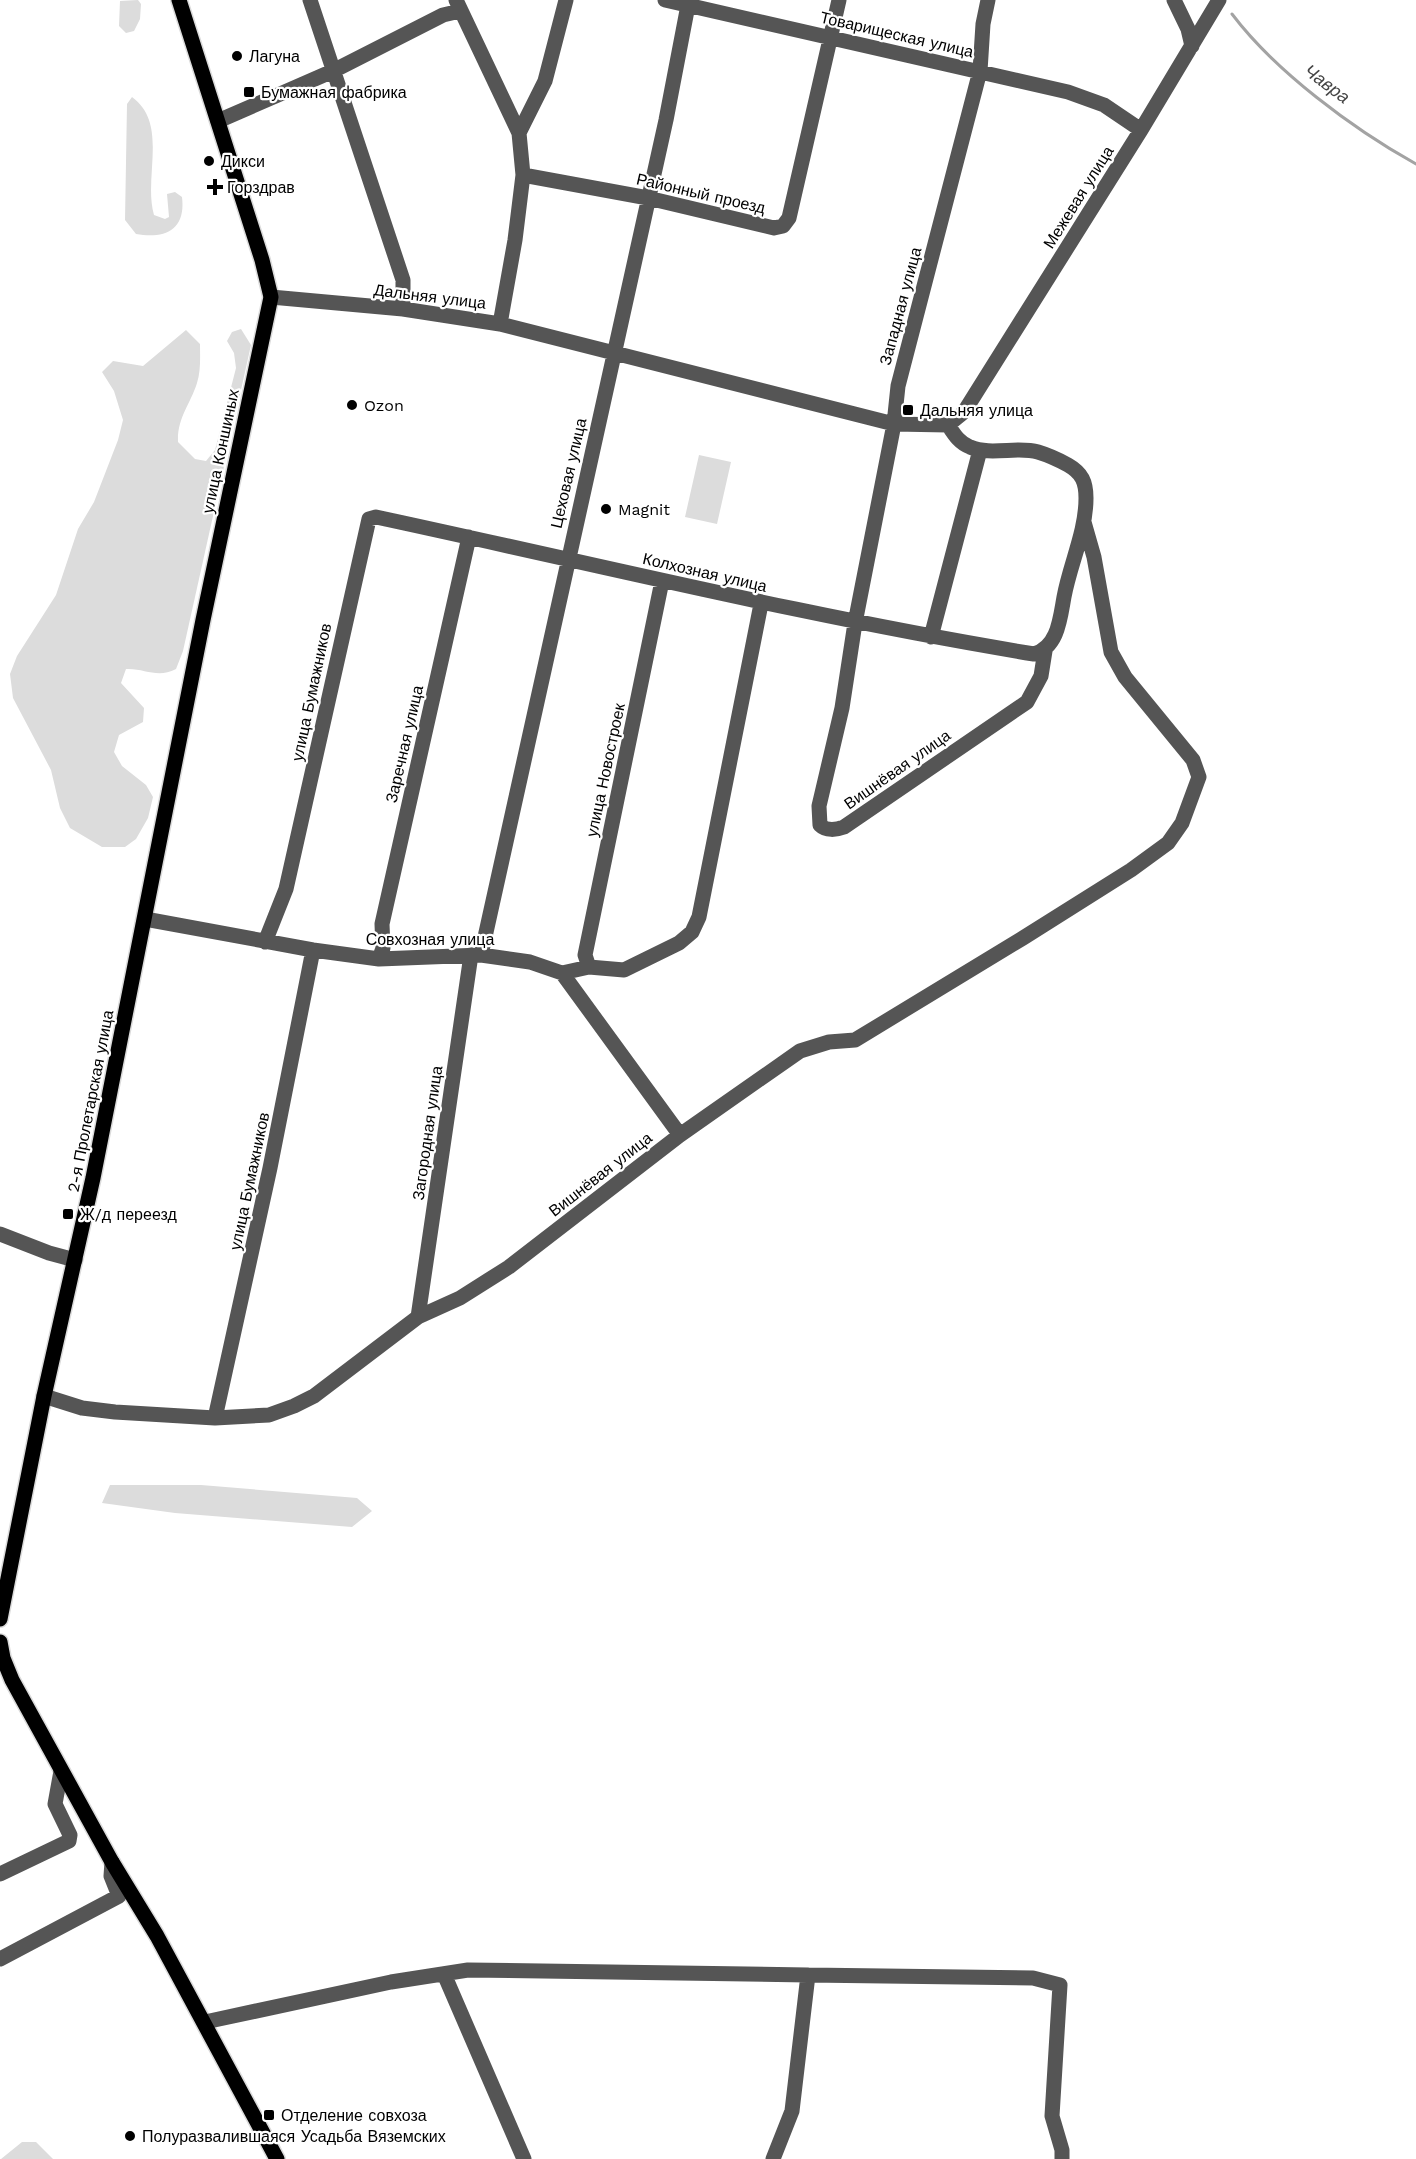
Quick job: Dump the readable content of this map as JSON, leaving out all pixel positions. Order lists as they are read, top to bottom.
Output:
{
  "streets": {
    "main road": ["улица Коншиных", "2-я Пролетарская улица"],
    "street": [
      "Товарищеская улица",
      "Районный проезд",
      "Межевая улица",
      "Дальняя улица",
      "Западная улица",
      "Цеховая улица",
      "Колхозная улица",
      "улица Бумажников",
      "Заречная улица",
      "Вишнёвая улица",
      "улица Новостроек",
      "Совхозная улица",
      "Загородная улица"
    ]
  },
  "crossings": [
    ["Товарищеская улица", "Районный проезд"],
    ["Товарищеская улица", "Межевая улица"],
    ["Товарищеская улица", "Западная улица"],
    ["Товарищеская улица", "Цеховая улица"],
    ["Районный проезд", "Цеховая улица"],
    ["Межевая улица", "Дальняя улица"],
    ["Дальняя улица", "Западная улица"],
    ["Дальняя улица", "улица Коншиных"],
    ["Дальняя улица", "Цеховая улица"],
    ["Западная улица", "Колхозная улица"],
    ["Западная улица", "Вишнёвая улица"],
    ["улица Коншиных", "Совхозная улица"],
    ["улица Коншиных", "2-я Пролетарская улица"],
    ["Цеховая улица", "Колхозная улица"],
    ["Цеховая улица", "Совхозная улица"],
    ["Цеховая улица", "Загородная улица"],
    ["Колхозная улица", "улица Бумажников"],
    ["Колхозная улица", "Заречная улица"],
    ["Колхозная улица", "Вишнёвая улица"],
    ["Колхозная улица", "улица Новостроек"],
    ["улица Бумажников", "Вишнёвая улица"],
    ["улица Бумажников", "Совхозная улица"],
    ["Заречная улица", "Совхозная улица"],
    ["Вишнёвая улица", "2-я Пролетарская улица"],
    ["Вишнёвая улица", "Загородная улица"],
    ["Совхозная улица", "2-я Пролетарская улица"],
    ["Совхозная улица", "Загородная улица"]
  ],
  "water": ["Чавра"],
  "places": {
    "other": [
      "Лагуна",
      "Дикси",
      "Ozon",
      "Magnit",
      "Полуразвалившаяся Усадьба Вяземских"
    ],
    "transit": [
      "Бумажная фабрика",
      "Дальняя улица",
      "Ж/д переезд",
      "Отделение совхоза"
    ],
    "health": ["Горздрав"]
  }
}
